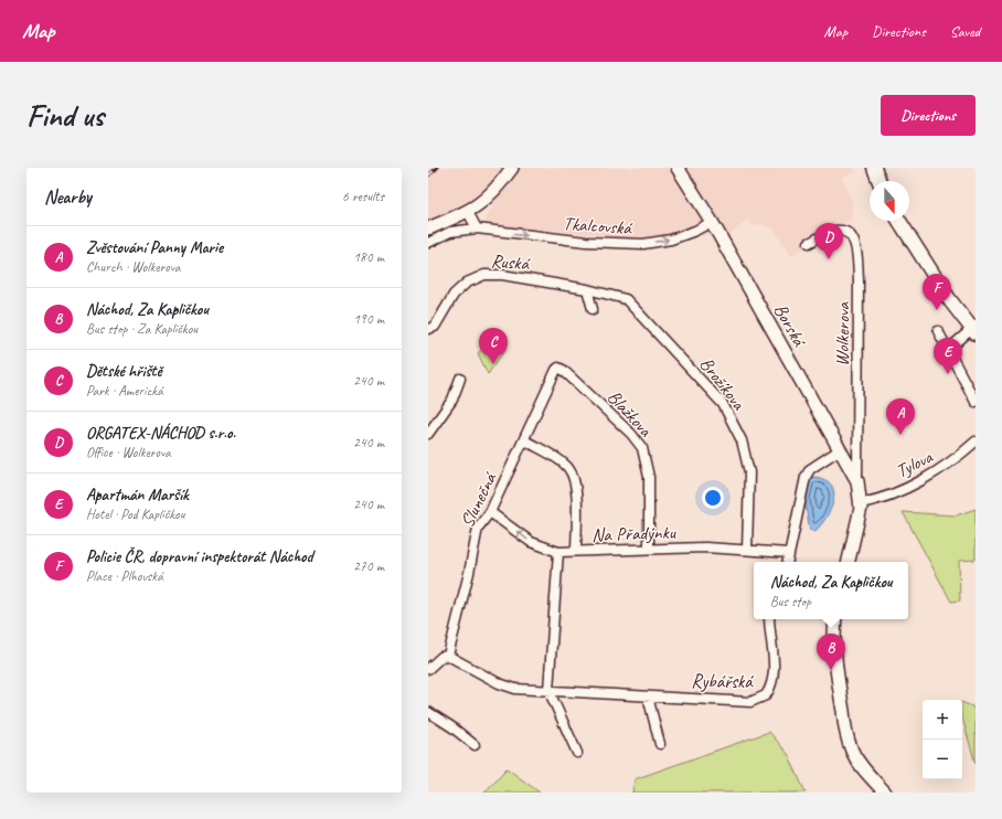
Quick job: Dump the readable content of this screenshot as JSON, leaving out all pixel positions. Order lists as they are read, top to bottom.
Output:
{
  "streets": {
    "street": [
      "Tkalcovská",
      "Ruská",
      "Borská",
      "Wolkerova",
      "Brožíkova",
      "Blažkova",
      "Tylova",
      "Slunečná",
      "Na Přadýnku",
      "Rybářská"
    ]
  },
  "crossings": [
    ["Tkalcovská", "Borská"],
    ["Ruská", "Brožíkova"],
    ["Borská", "Wolkerova"],
    ["Borská", "Tylova"],
    ["Brožíkova", "Na Přadýnku"],
    ["Blažkova", "Slunečná"],
    ["Blažkova", "Na Přadýnku"],
    ["Slunečná", "Na Přadýnku"],
    ["Slunečná", "Rybářská"]
  ],
  "one_way": ["Tkalcovská"],
  "north": "bottom",
  "page": {
    "header": "Map",
    "nav": ["Map", "Directions", "Saved"],
    "buttons": "Directions",
    "title": "Find us",
    "heading": ["Nearby", "6 results"],
    "pins": [
      "D",
      "F",
      "C",
      "E",
      "A",
      "B"
    ],
    "list": [
      {
        "mark": "A",
        "name": "Zvěstování Panny Marie",
        "note": "Church · Wolkerova",
        "value": "180 m"
      },
      {
        "mark": "B",
        "name": "Náchod, Za Kapličkou",
        "note": "Bus stop · Za Kapličkou",
        "value": "190 m"
      },
      {
        "mark": "C",
        "name": "Dětské hřiště",
        "note": "Park · Americká",
        "value": "240 m"
      },
      {
        "mark": "D",
        "name": "ORGATEX-NÁCHOD s.r.o.",
        "note": "Office · Wolkerova",
        "value": "240 m"
      },
      {
        "mark": "E",
        "name": "Apartmán Maršík",
        "note": "Hotel · Pod Kapličkou",
        "value": "240 m"
      },
      {
        "mark": "F",
        "name": "Policie ČR, dopravní inspektorát Náchod",
        "note": "Place · Plhovská",
        "value": "270 m"
      }
    ],
    "popup": ["Náchod, Za Kapličkou", "Bus stop"],
    "map_buttons": ["+", "−"]
  }
}
